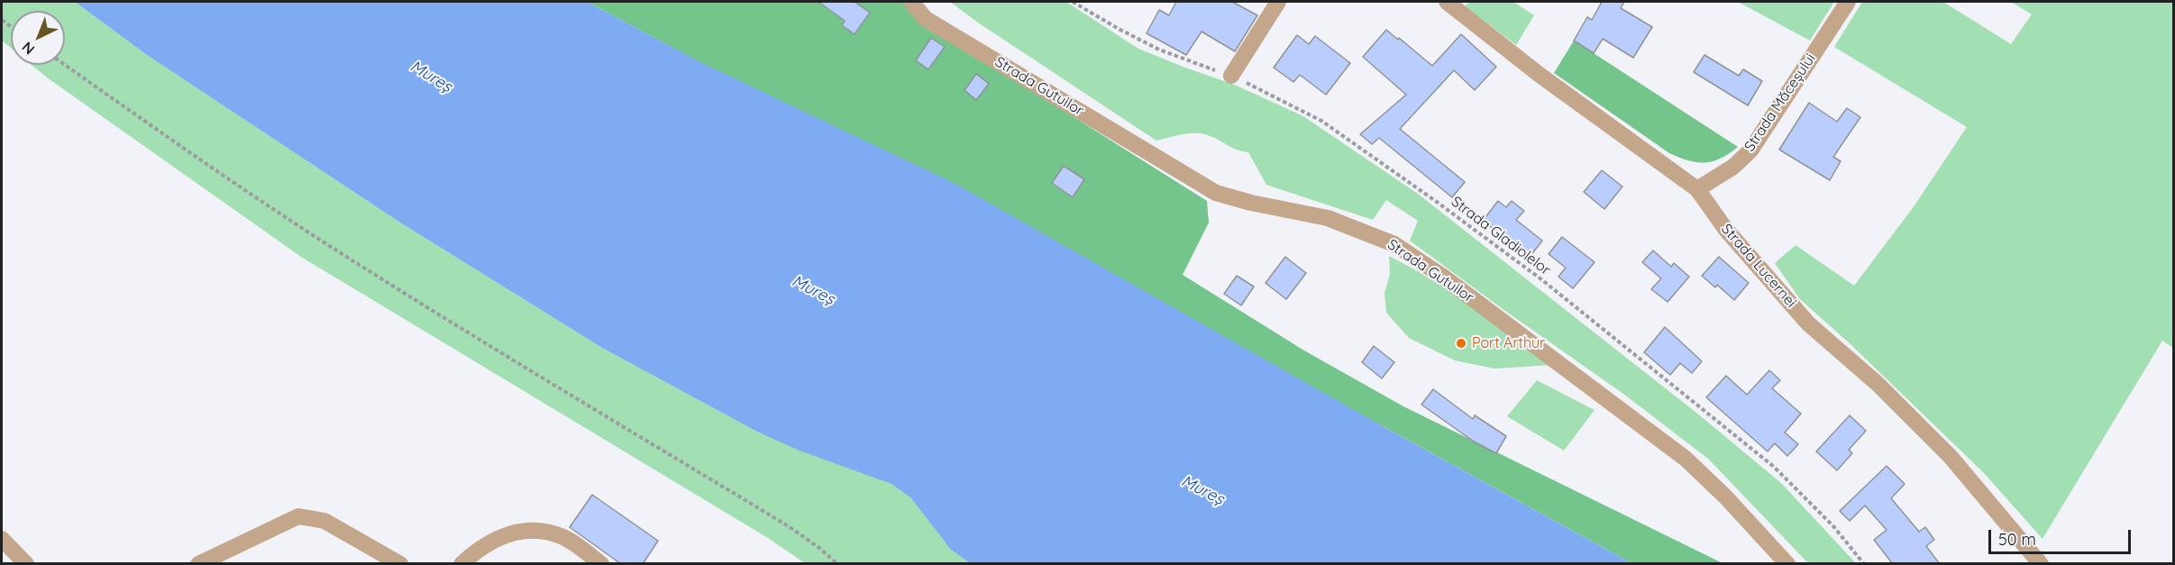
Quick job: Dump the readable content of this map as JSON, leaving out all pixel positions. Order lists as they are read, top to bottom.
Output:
{
  "streets": {
    "street": ["Strada Gutuilor", "Strada Măceșului", "Strada Lucernei"],
    "path": ["Strada Gladiolelor"]
  },
  "crossings": [
    ["Strada Măceșului", "Strada Lucernei"]
  ],
  "water": ["Mureș"],
  "places": ["Port Arthur"],
  "scale_bar": "50 m",
  "north": "bottom left"
}
